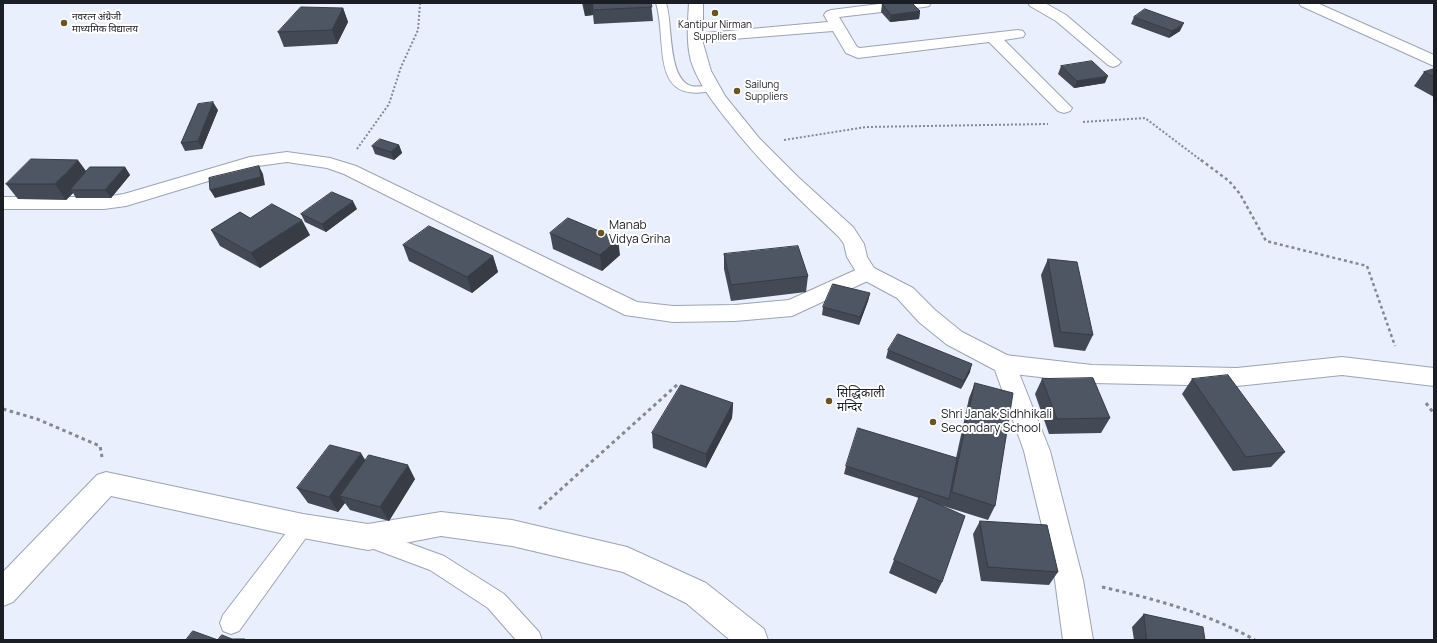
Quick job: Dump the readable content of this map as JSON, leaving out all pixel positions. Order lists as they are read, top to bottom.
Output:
{
  "places": [
    "Kantipur Nirman Suppliers",
    "नवरत्न अंग्रेजी माध्यमिक विद्यालय",
    "Sailung Suppliers",
    "Manab Vidya Griha",
    "सिद्धिकाली मन्दिर",
    "Shri Janak Sidhhikali Secondary School"
  ]
}
